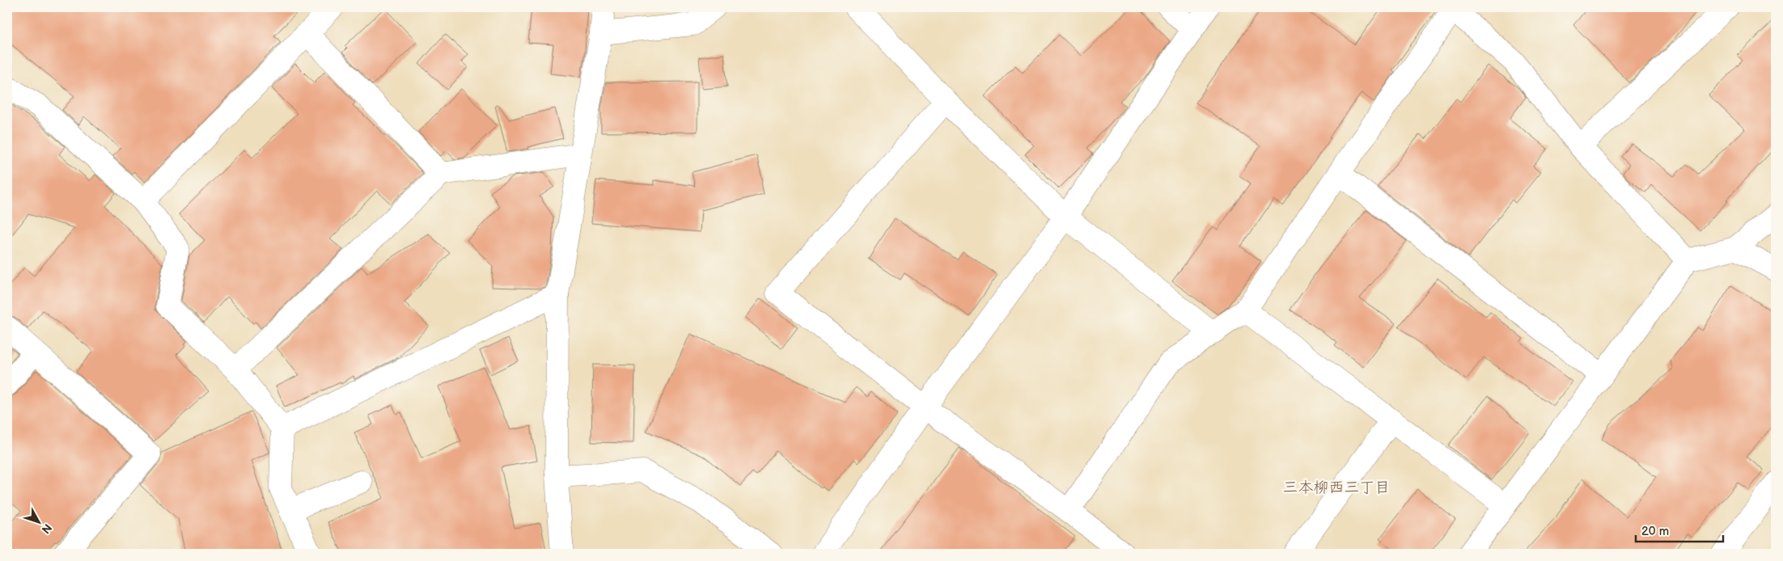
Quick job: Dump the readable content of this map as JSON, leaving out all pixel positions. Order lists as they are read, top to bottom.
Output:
{
  "districts": ["三本柳西三丁目"],
  "scale_bar": "20 m",
  "north": "bottom right"
}
